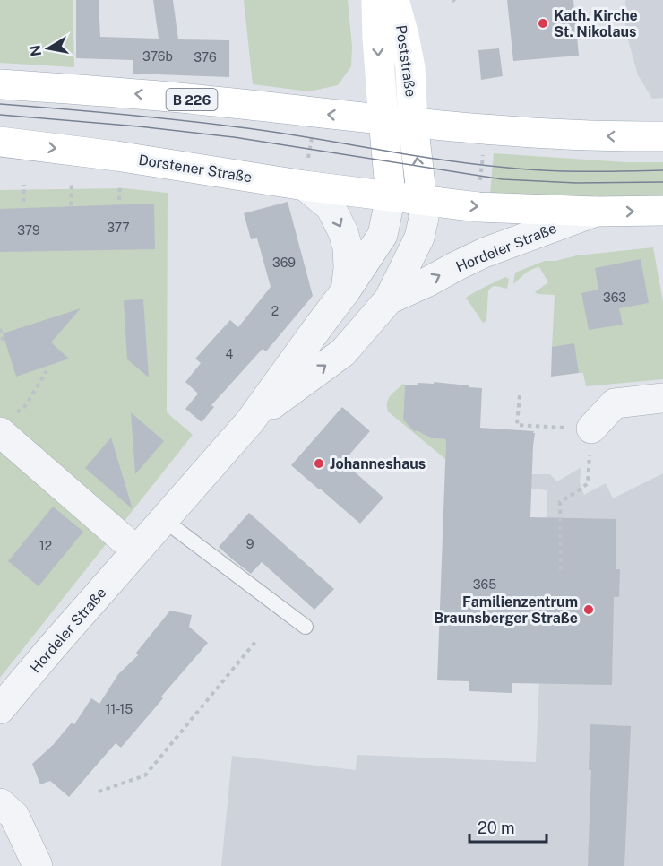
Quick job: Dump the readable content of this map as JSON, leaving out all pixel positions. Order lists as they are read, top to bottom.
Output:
{
  "streets": {
    "main road": ["Poststraße", "B 226", "Dorstener Straße"],
    "street": ["Hordeler Straße"]
  },
  "crossings": [
    ["Poststraße", "B 226"],
    ["Dorstener Straße", "Hordeler Straße"]
  ],
  "places": ["Kath. Kirche St. Nikolaus", "Johanneshaus", "Familienzentrum Braunsberger Straße"],
  "house_numbers": [
    "376b",
    "376",
    "377",
    "379",
    "369",
    "363",
    "2",
    "4",
    "9",
    "12",
    "365",
    "11-15"
  ],
  "scale_bar": "20 m",
  "north": "left"
}
